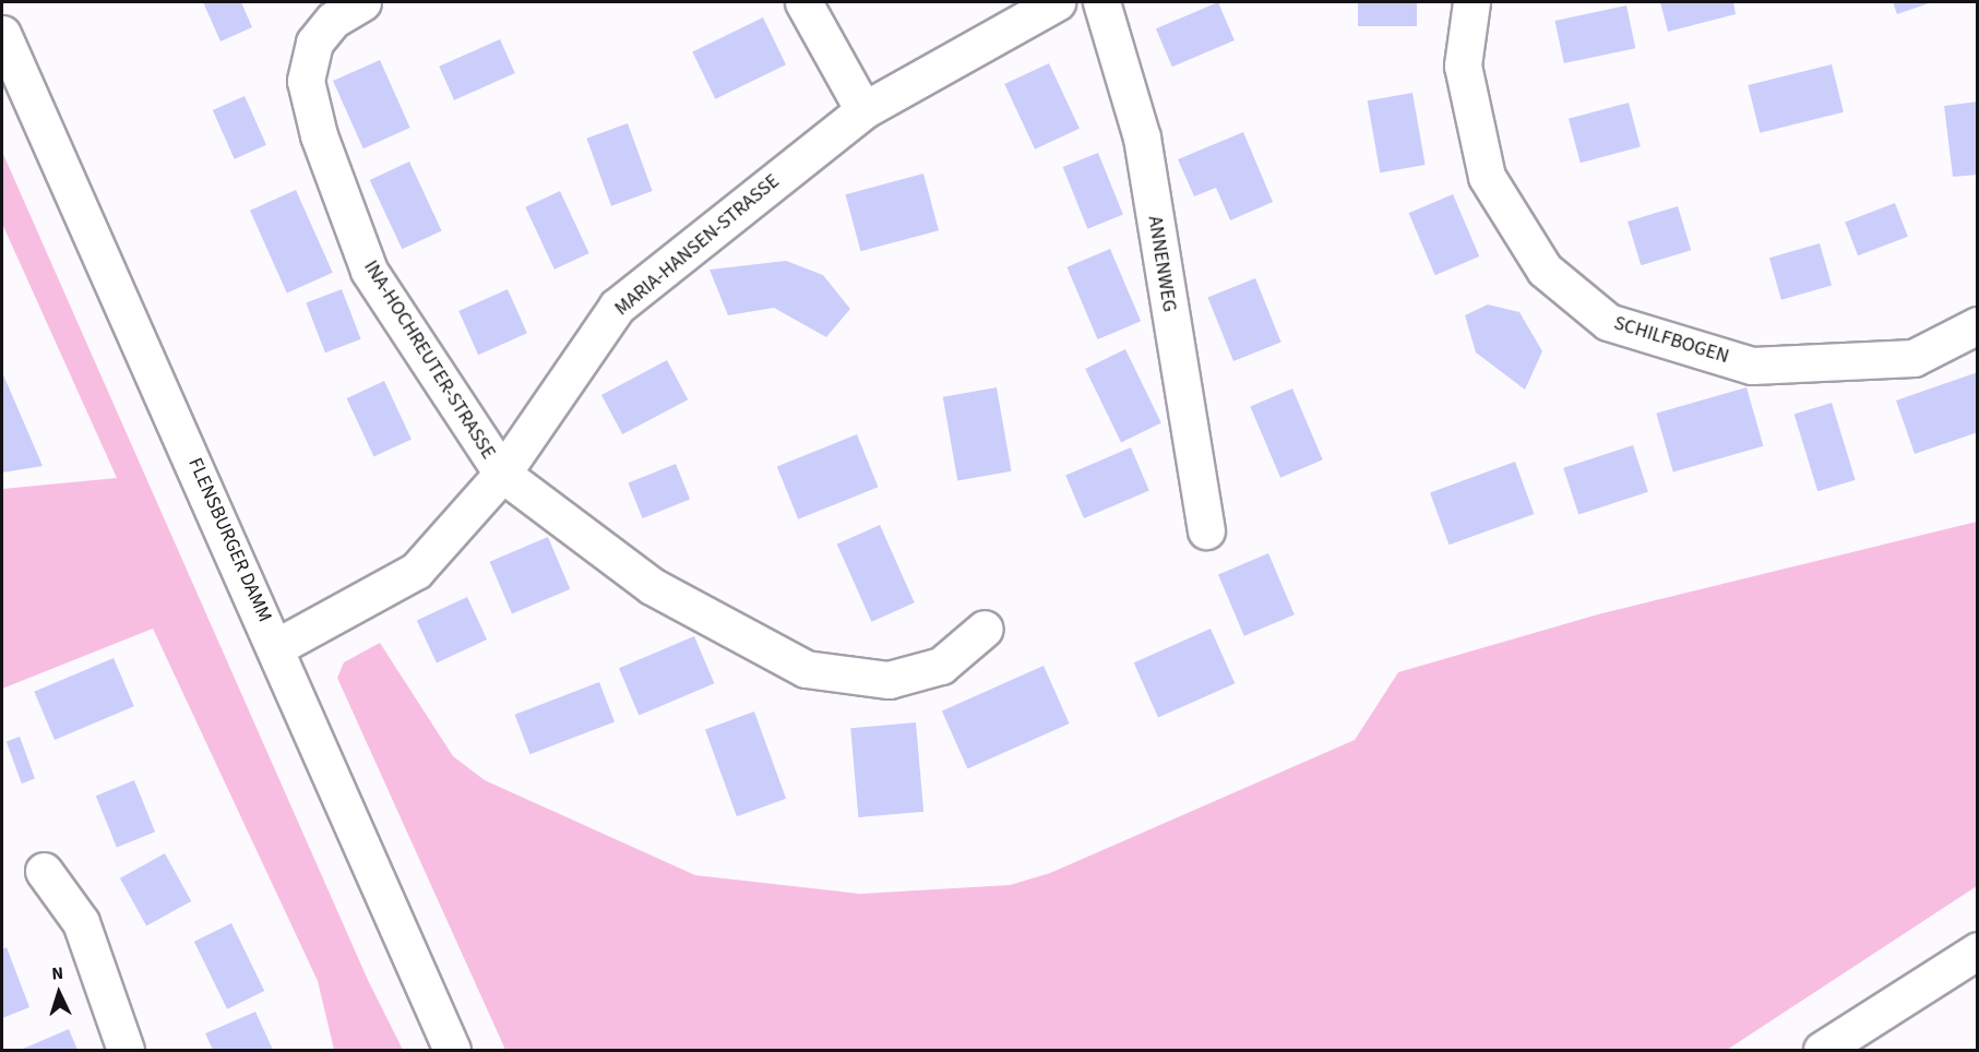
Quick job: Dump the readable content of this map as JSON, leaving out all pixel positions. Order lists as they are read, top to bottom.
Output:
{
  "streets": {
    "street": [
      "MARIA-HANSEN-STRASSE",
      "ANNENWEG",
      "SCHILFBOGEN",
      "INA-HOCHREUTER-STRASSE",
      "FLENSBURGER DAMM"
    ]
  },
  "crossings": [
    ["MARIA-HANSEN-STRASSE", "INA-HOCHREUTER-STRASSE"],
    ["MARIA-HANSEN-STRASSE", "FLENSBURGER DAMM"]
  ],
  "north": "top"
}
